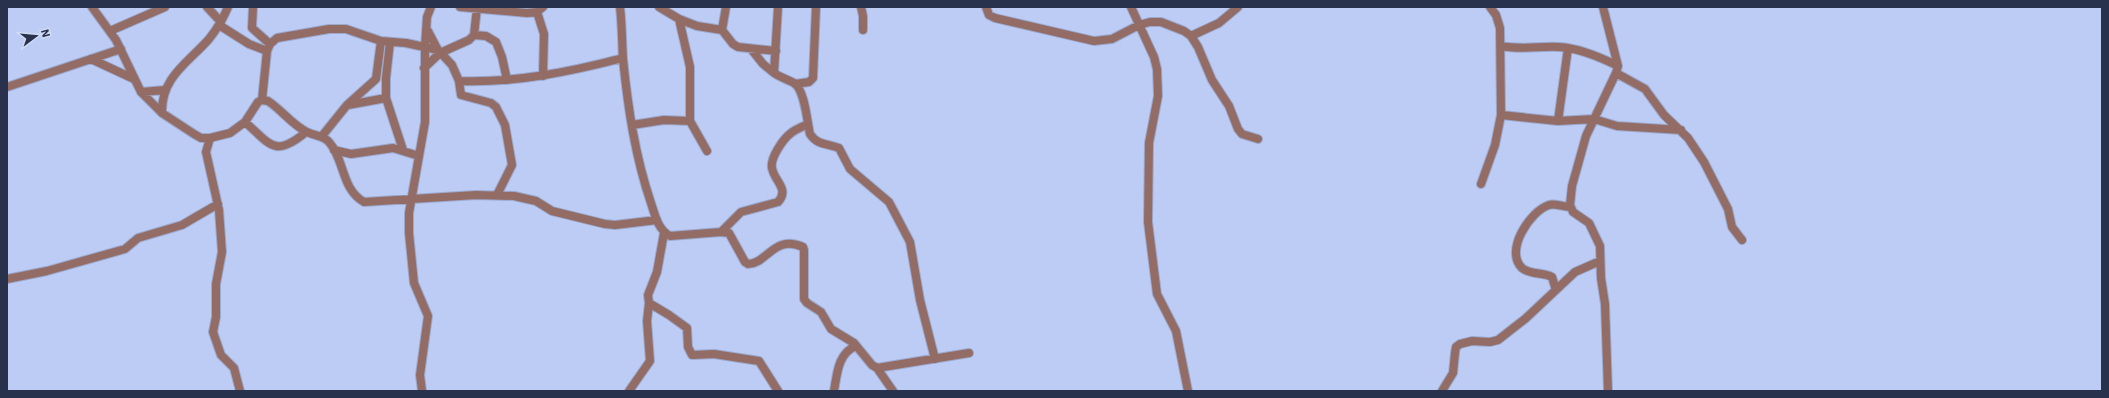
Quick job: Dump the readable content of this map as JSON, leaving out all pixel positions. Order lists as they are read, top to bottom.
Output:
{
  "north": "right"
}
